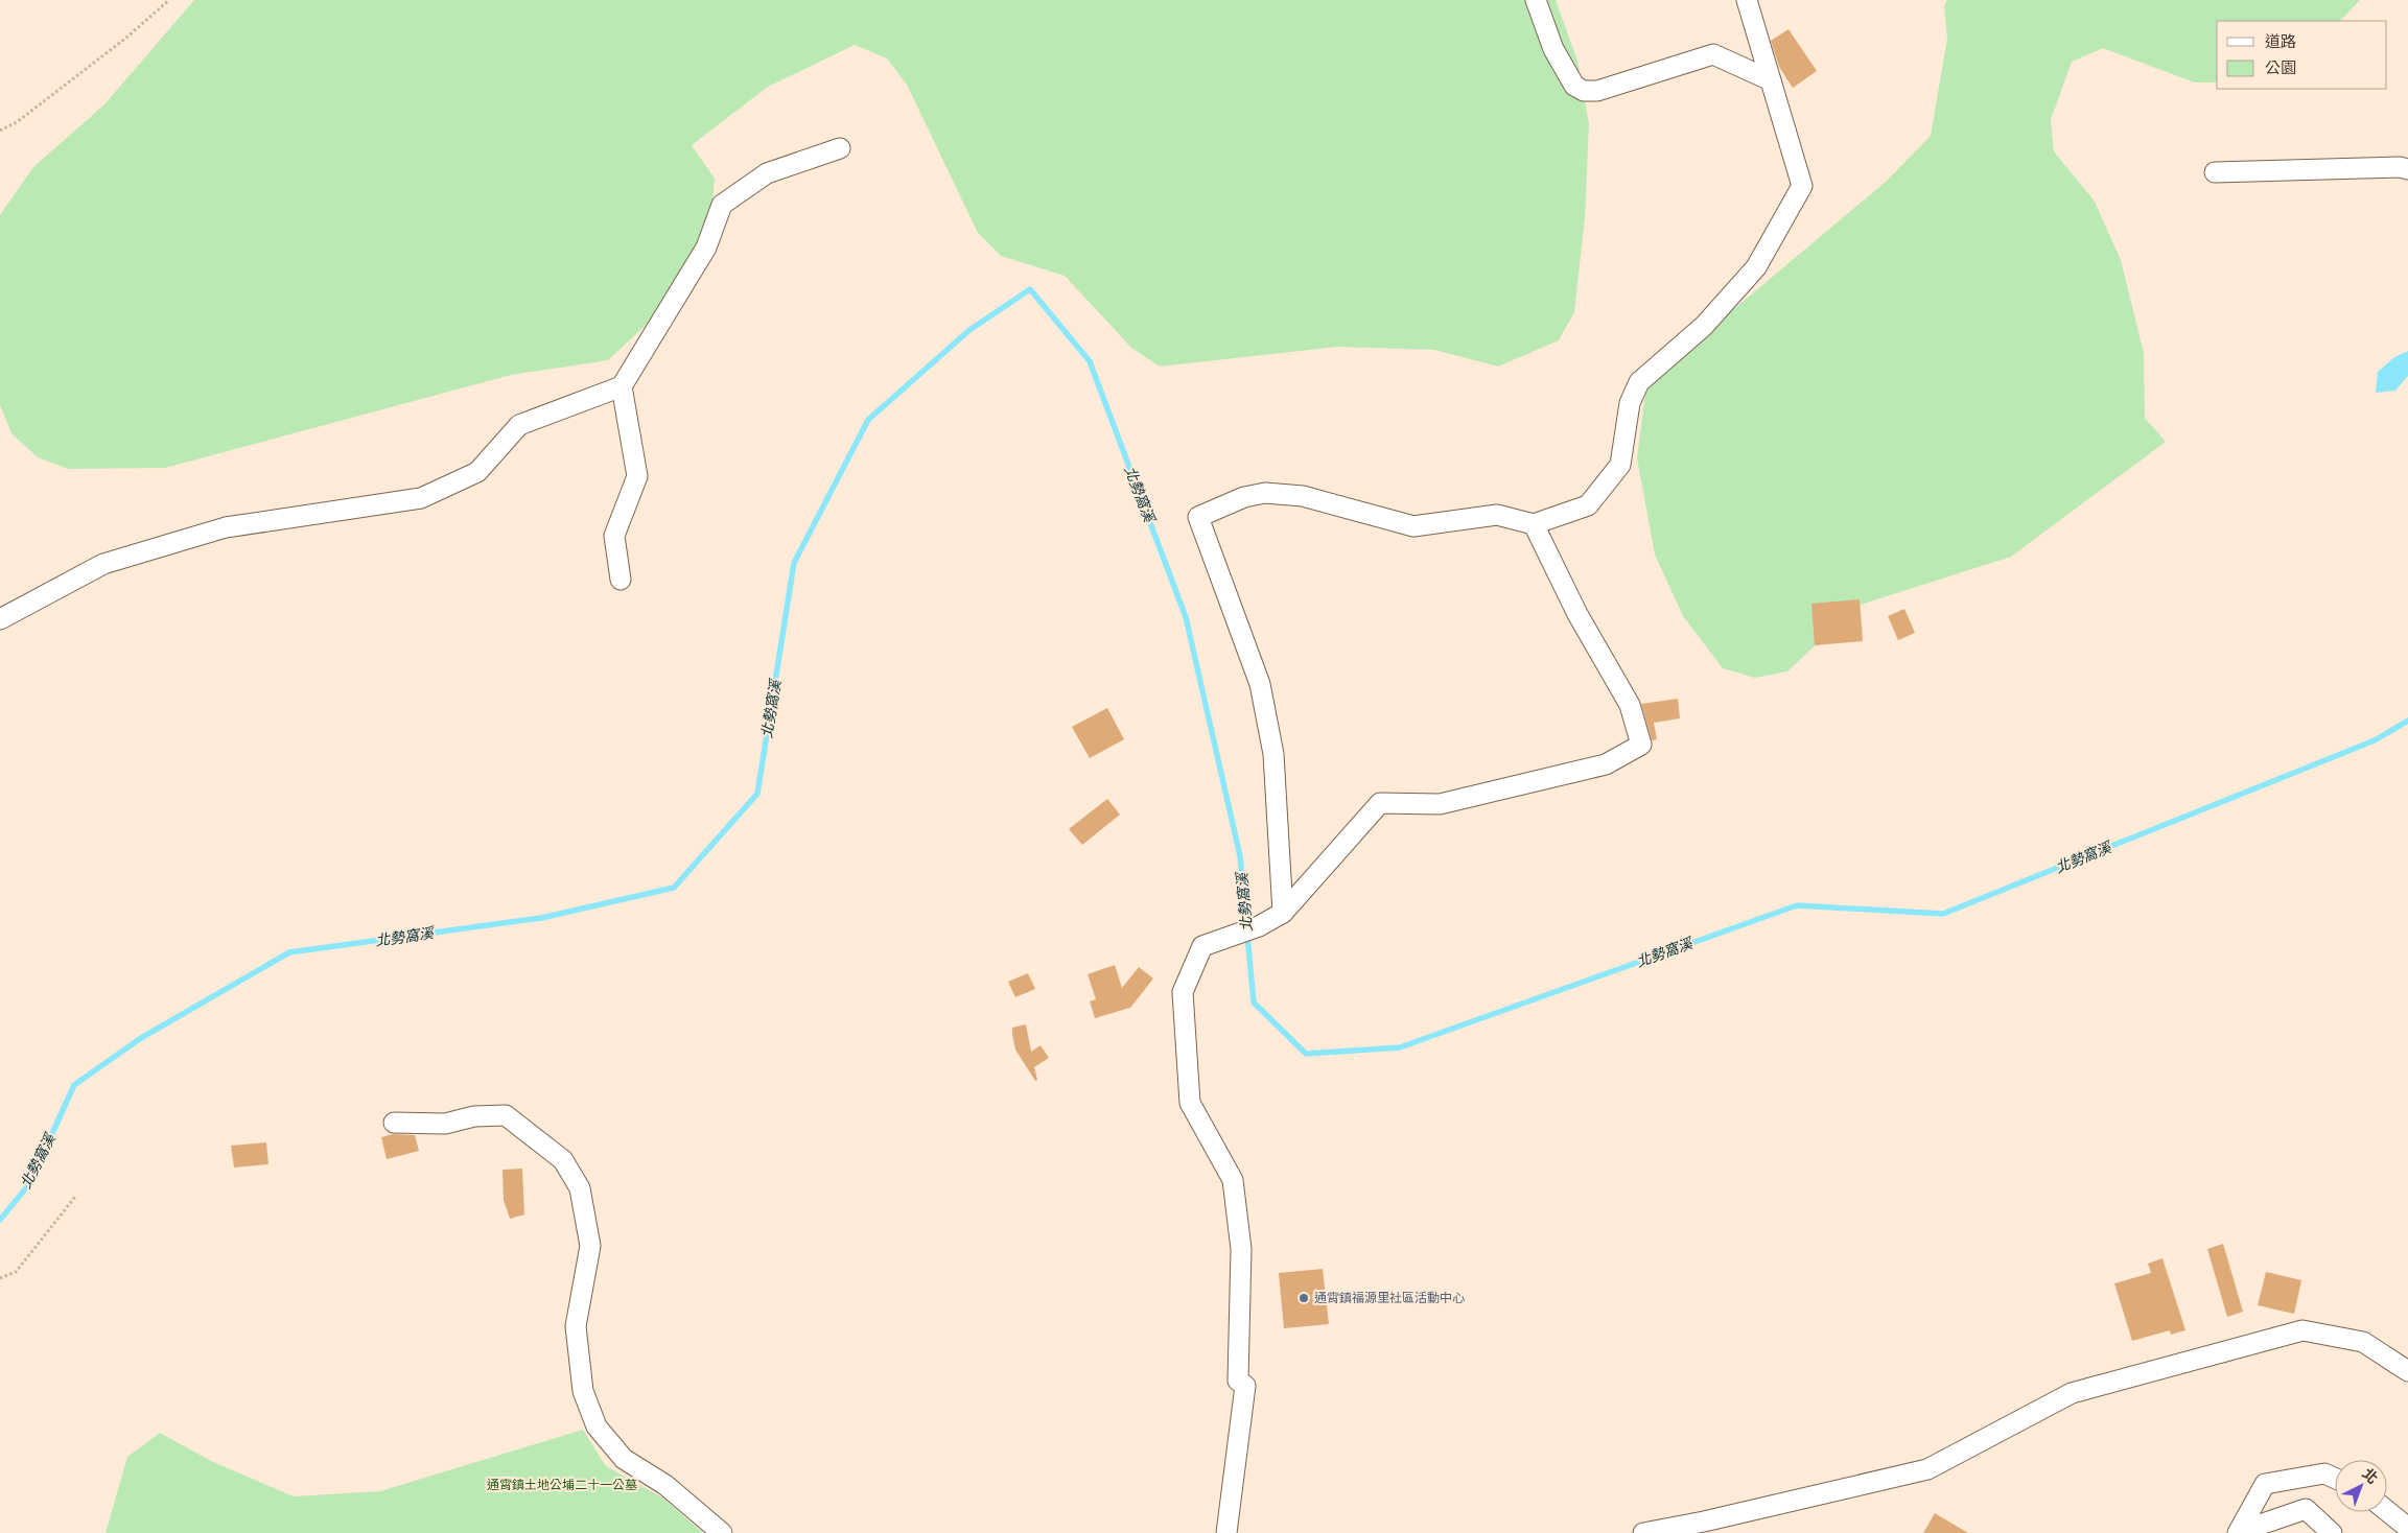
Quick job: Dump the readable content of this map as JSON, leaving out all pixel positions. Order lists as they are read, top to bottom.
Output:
{
  "water": ["北勢窩溪"],
  "parks": ["通霄鎮土地公埔二十一公墓"],
  "places": ["通霄鎮福源里社區活動中心"],
  "legend": ["道路", "公園"],
  "north": "top right"
}
